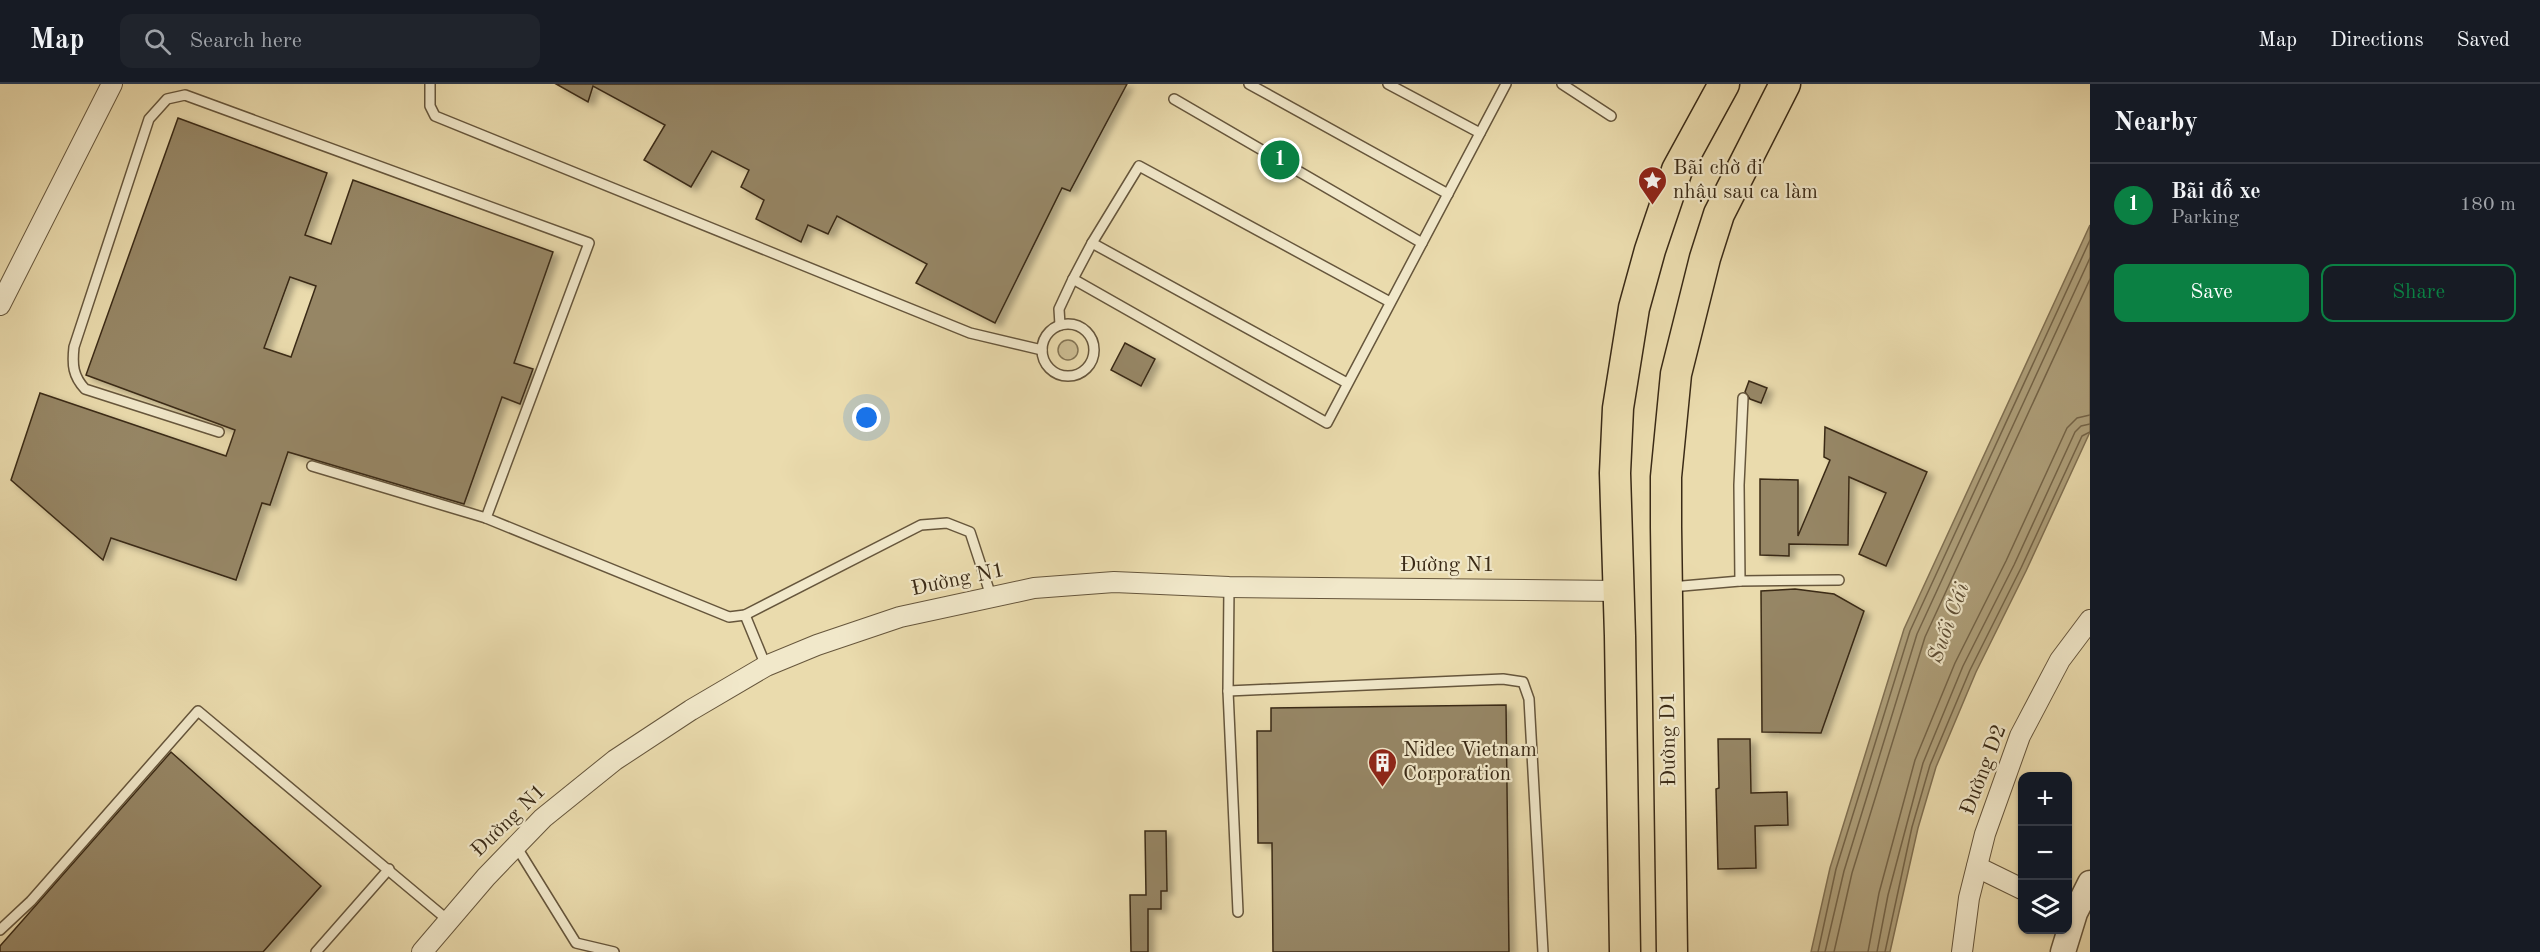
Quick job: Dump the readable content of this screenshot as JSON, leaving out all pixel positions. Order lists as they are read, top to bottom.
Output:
{
  "streets": {
    "main road": ["Đường D1"],
    "street": ["Đường N1", "Đường D2"]
  },
  "water": ["Suối Cái"],
  "places": {
    "place": ["Bãi chờ đi nhậu sau ca làm"],
    "building": ["Nidec Vietnam Corporation"]
  },
  "page": {
    "header": "Map",
    "search": "Search here",
    "nav": ["Map", "Directions", "Saved"],
    "heading": "Nearby",
    "pins": "1",
    "list": [
      {
        "mark": "1",
        "name": "Bãi đỗ xe",
        "note": "Parking",
        "value": "180 m"
      }
    ],
    "buttons": ["Save", "Share"],
    "map_buttons": ["+", "−"]
  }
}
